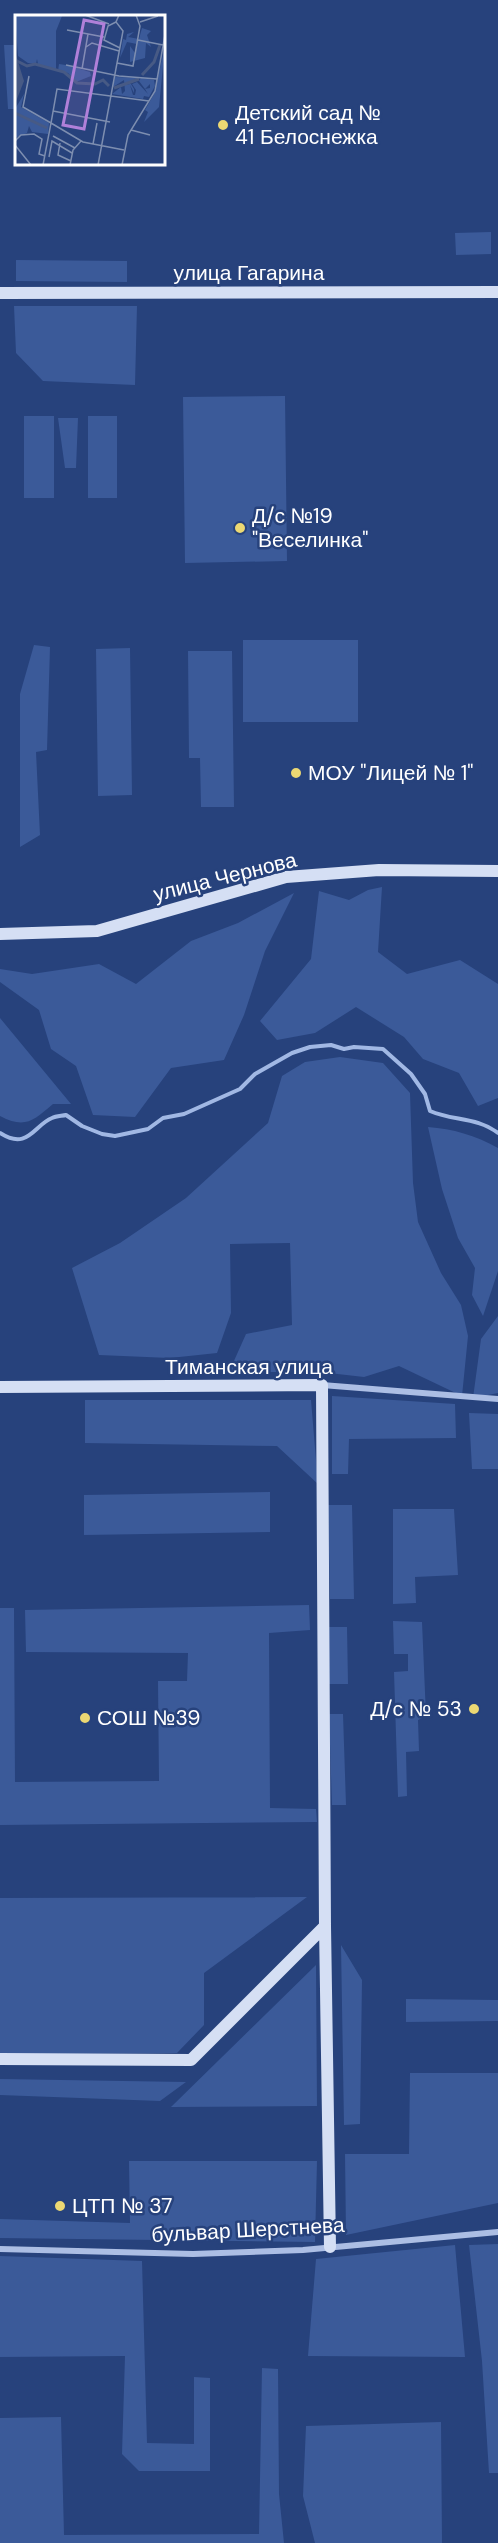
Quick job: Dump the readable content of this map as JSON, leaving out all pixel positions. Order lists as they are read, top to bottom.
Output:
{
  "streets": {
    "street": [
      "улица Гагарина",
      "улица Чернова",
      "Тиманская улица",
      "бульвар Шерстнева"
    ]
  },
  "places": [
    "Детский сад № 41 Белоснежка",
    "Д/с №19 \"Веселинка\"",
    "МОУ \"Лицей № 1\"",
    "Д/с № 53",
    "СОШ №39",
    "ЦТП № 37"
  ]
}
